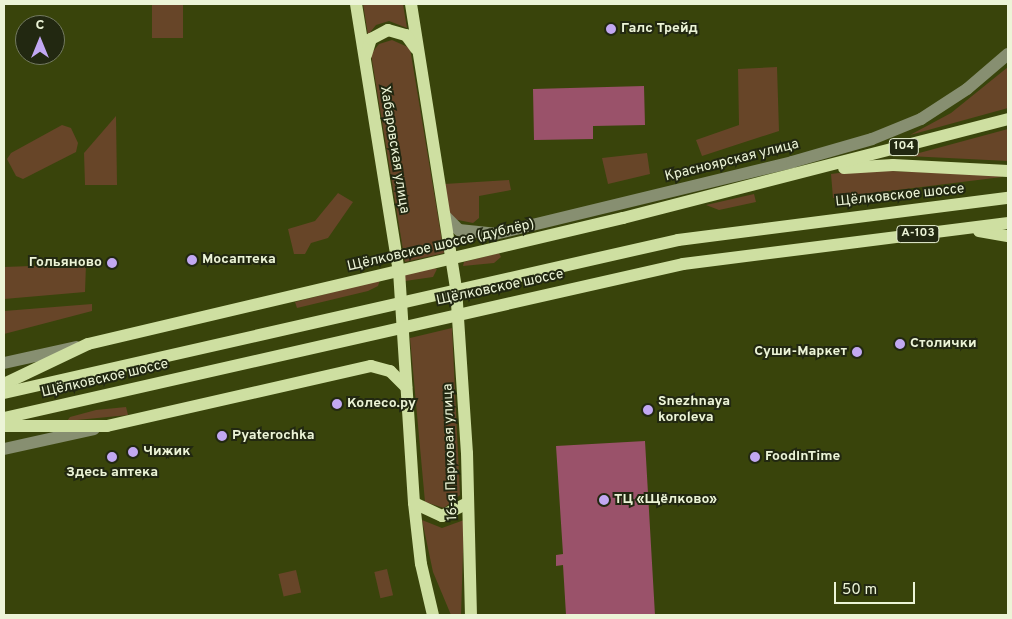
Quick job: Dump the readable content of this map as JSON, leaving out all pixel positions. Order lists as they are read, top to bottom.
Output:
{
  "streets": {
    "main road": [
      "104",
      "Хабаровская улица",
      "Щёлковское шоссе",
      "А-103",
      "Щёлковское шоссе (дублёр)",
      "16-я Парковая улица"
    ],
    "street": ["Красноярская улица"]
  },
  "crossings": [
    ["104", "Щёлковское шоссе (дублёр)"],
    ["Хабаровская улица", "Щёлковское шоссе"],
    ["Хабаровская улица", "Щёлковское шоссе (дублёр)"],
    ["Щёлковское шоссе", "16-я Парковая улица"]
  ],
  "places": [
    "Галс Трейд",
    "Мосаптека",
    "Гольяново",
    "Столички",
    "Суши-Маркет",
    "Колесо.ру",
    "Snezhnaya koroleva",
    "Pyaterochka",
    "Чижик",
    "Здесь аптека",
    "FoodInTime",
    "ТЦ «Щёлково»"
  ],
  "scale_bar": "50 m",
  "north": "top"
}
